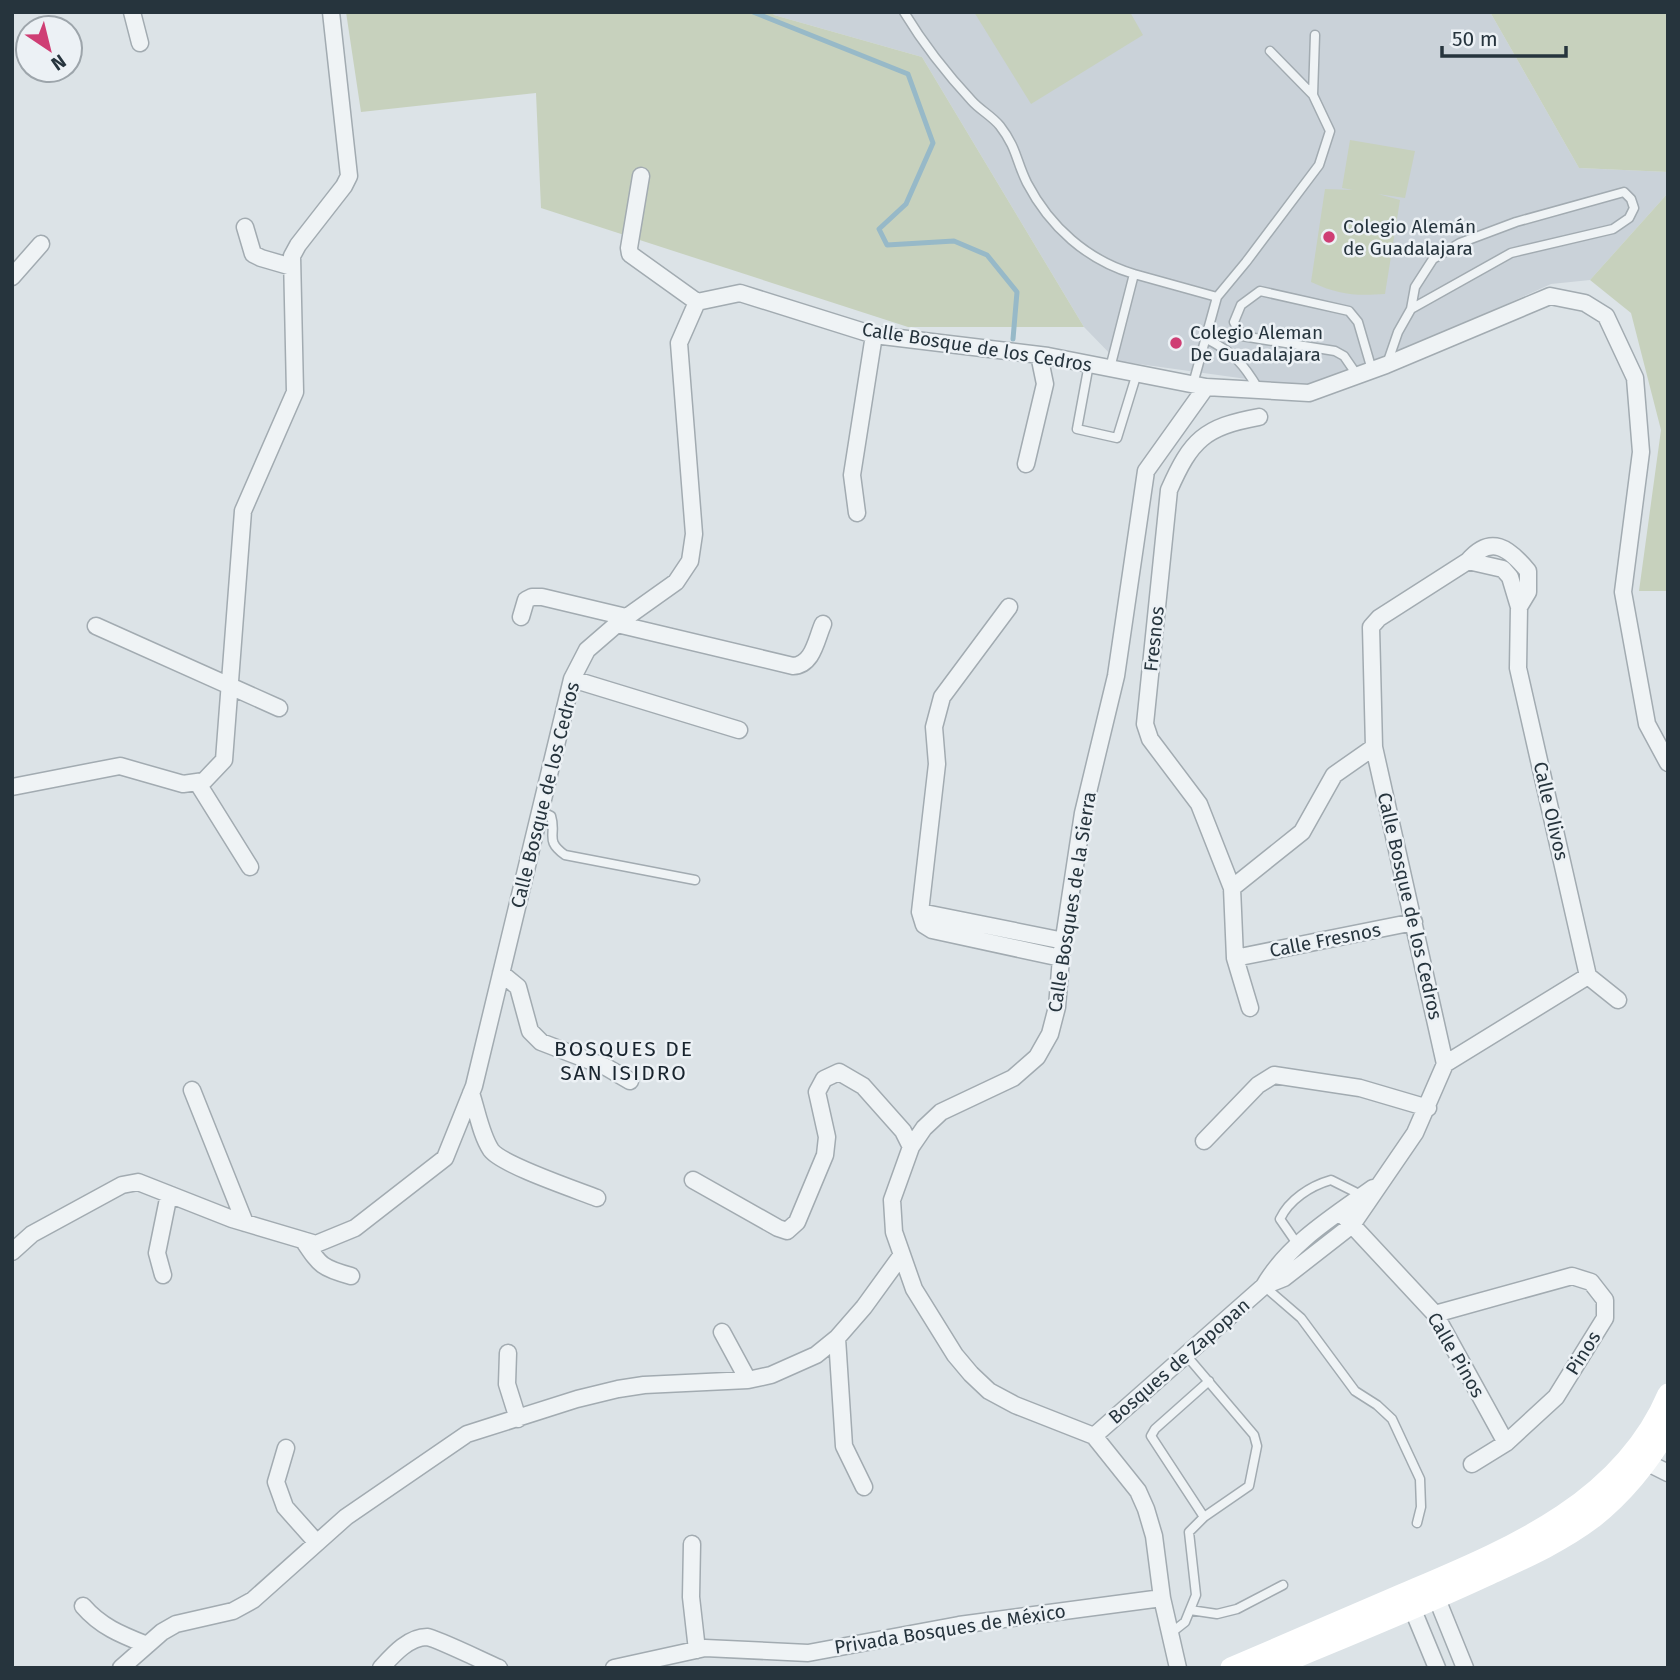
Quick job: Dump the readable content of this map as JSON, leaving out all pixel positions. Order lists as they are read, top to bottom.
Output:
{
  "streets": {
    "street": [
      "Calle Bosque de los Cedros",
      "Fresnos",
      "Calle Olivos",
      "Calle Bosques de la Sierra",
      "Calle Fresnos",
      "Pinos",
      "Calle Pinos",
      "Bosques de Zapopan",
      "Privada Bosques de México"
    ]
  },
  "crossings": [
    ["Calle Bosque de los Cedros", "Calle Olivos"],
    ["Calle Bosque de los Cedros", "Calle Bosques de la Sierra"],
    ["Calle Bosque de los Cedros", "Calle Fresnos"],
    ["Calle Bosque de los Cedros", "Bosques de Zapopan"],
    ["Fresnos", "Calle Fresnos"],
    ["Calle Bosques de la Sierra", "Bosques de Zapopan"],
    ["Calle Bosques de la Sierra", "Privada Bosques de México"],
    ["Pinos", "Calle Pinos"],
    ["Calle Pinos", "Bosques de Zapopan"]
  ],
  "districts": ["BOSQUES DE SAN ISIDRO"],
  "places": ["Colegio Alemán de Guadalajara", "Colegio Aleman De Guadalajara"],
  "scale_bar": "50 m",
  "north": "bottom right"
}
